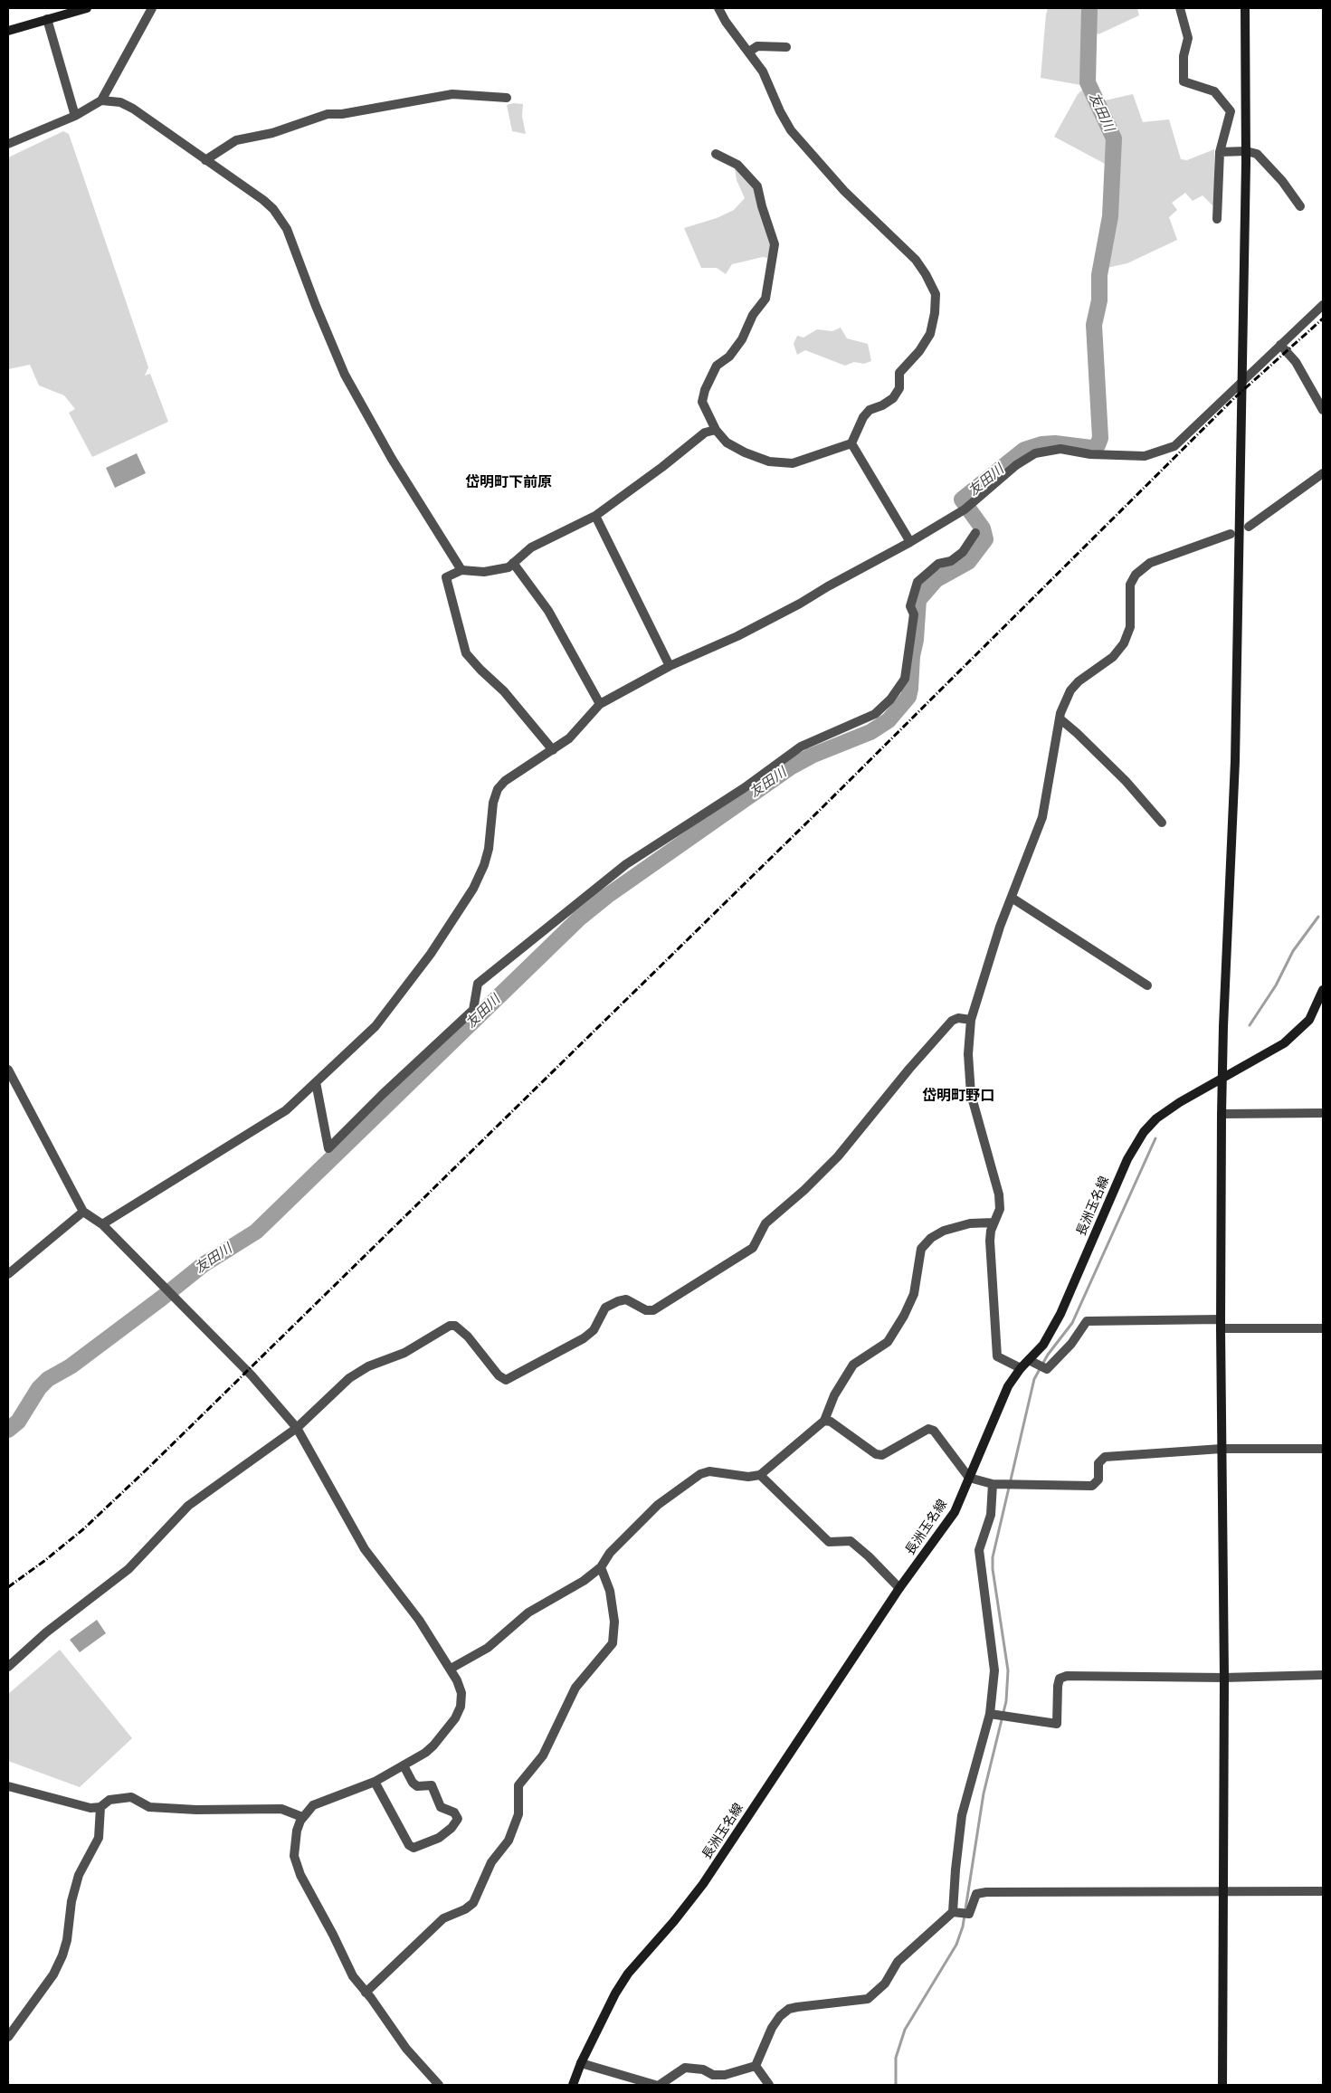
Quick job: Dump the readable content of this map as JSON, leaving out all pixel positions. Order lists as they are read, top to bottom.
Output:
{
  "streets": {
    "street": ["長洲玉名線"]
  },
  "districts": ["岱明町下前原", "岱明町野口"],
  "water": ["友田川"]
}
